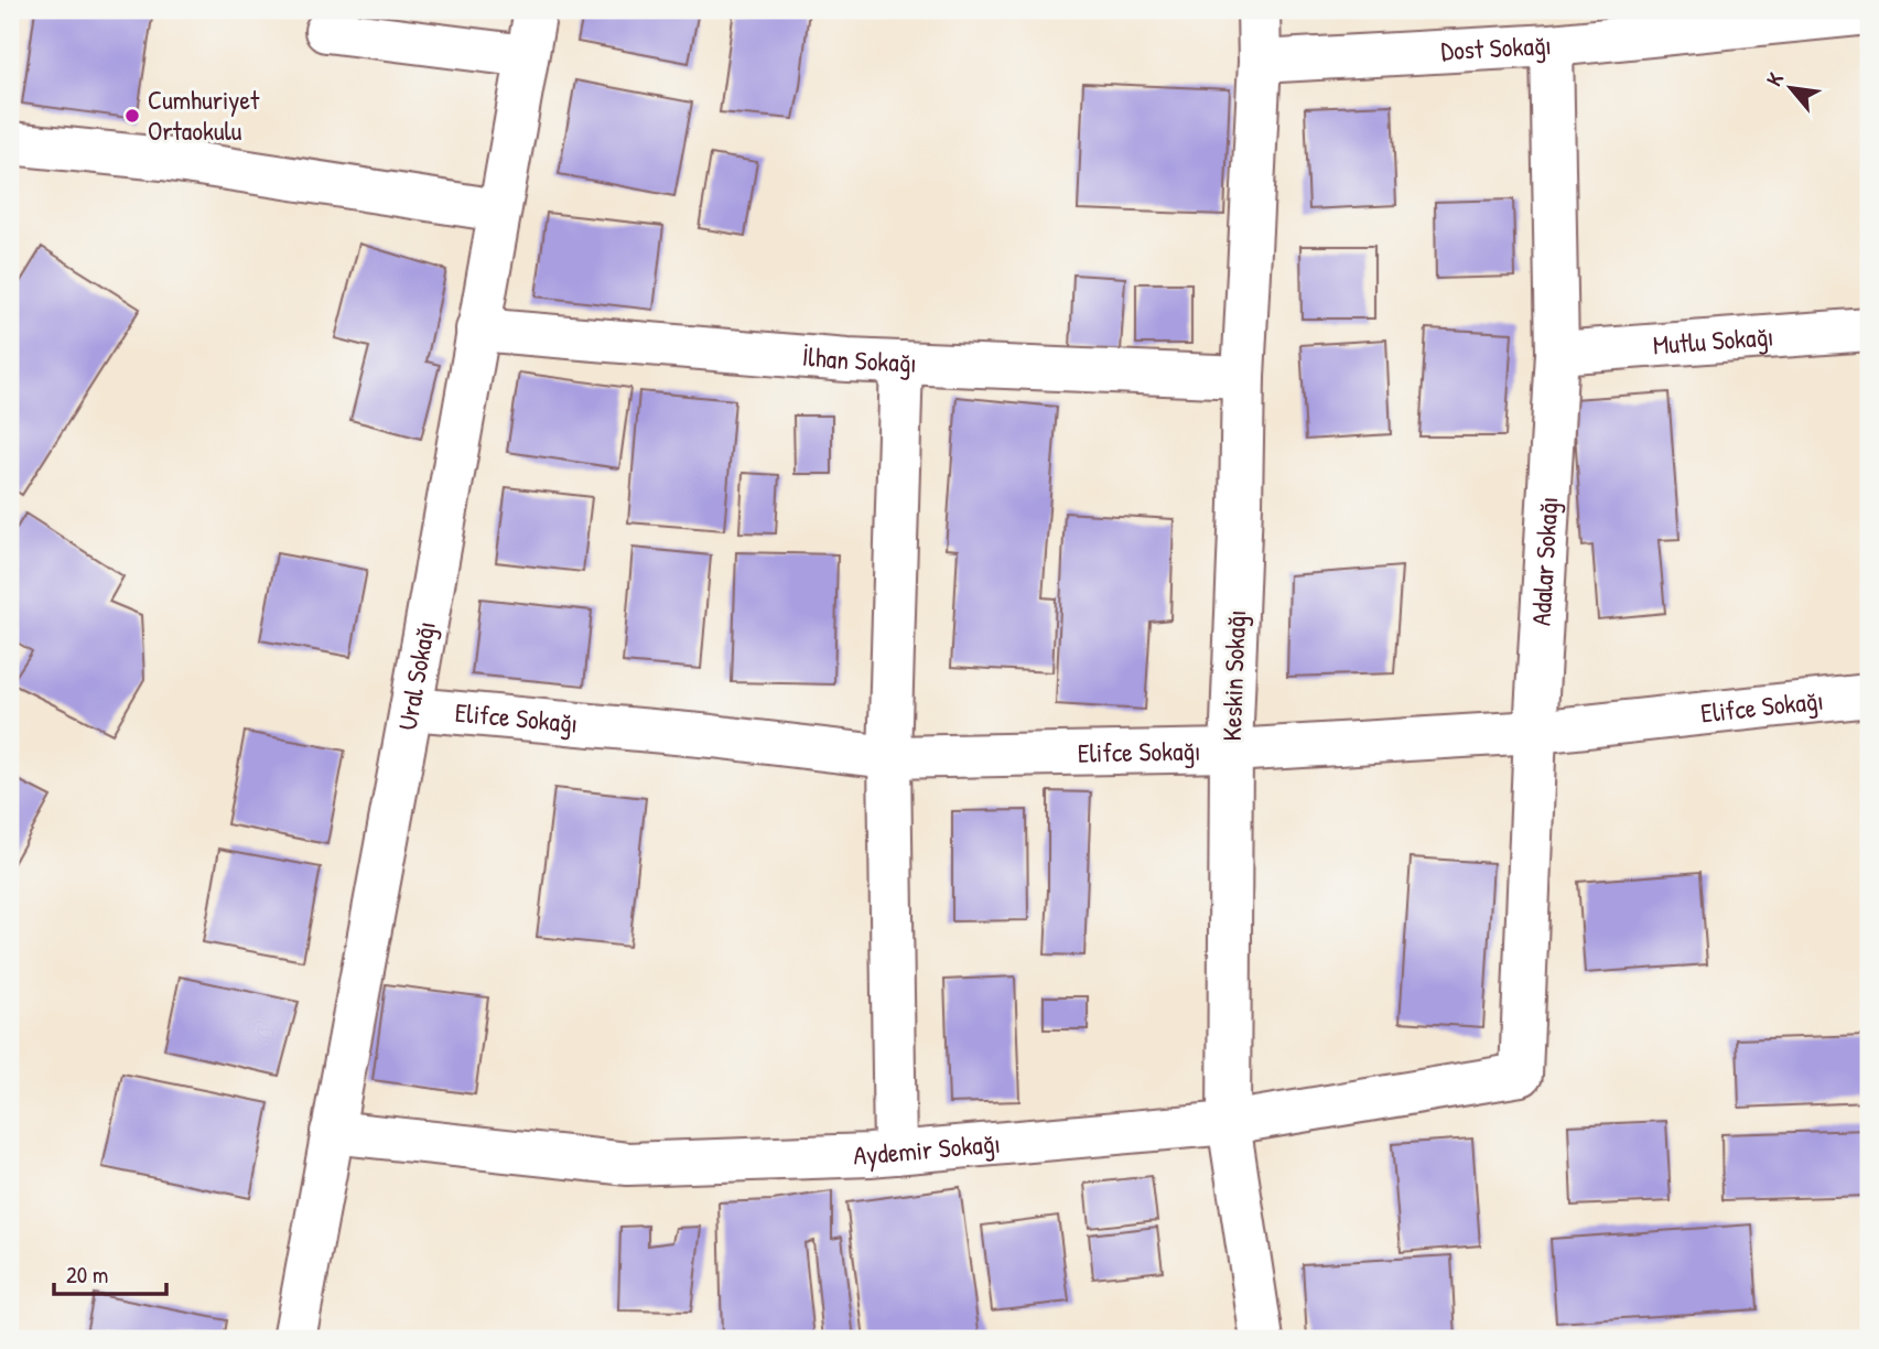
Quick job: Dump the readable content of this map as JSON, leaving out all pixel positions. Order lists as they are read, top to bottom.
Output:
{
  "streets": {
    "street": [
      "Dost Sokağı",
      "Mutlu Sokağı",
      "İlhan Sokağı",
      "Adalar Sokağı",
      "Ural Sokağı",
      "Keskin Sokağı",
      "Elifce Sokağı",
      "Aydemir Sokağı"
    ]
  },
  "crossings": [
    ["Dost Sokağı", "Adalar Sokağı"],
    ["Dost Sokağı", "Keskin Sokağı"],
    ["Mutlu Sokağı", "Adalar Sokağı"],
    ["İlhan Sokağı", "Ural Sokağı"],
    ["İlhan Sokağı", "Keskin Sokağı"],
    ["Adalar Sokağı", "Elifce Sokağı"],
    ["Adalar Sokağı", "Aydemir Sokağı"],
    ["Ural Sokağı", "Elifce Sokağı"],
    ["Ural Sokağı", "Aydemir Sokağı"],
    ["Keskin Sokağı", "Elifce Sokağı"],
    ["Keskin Sokağı", "Aydemir Sokağı"]
  ],
  "places": ["Cumhuriyet Ortaokulu"],
  "scale_bar": "20 m",
  "north": "top left"
}
